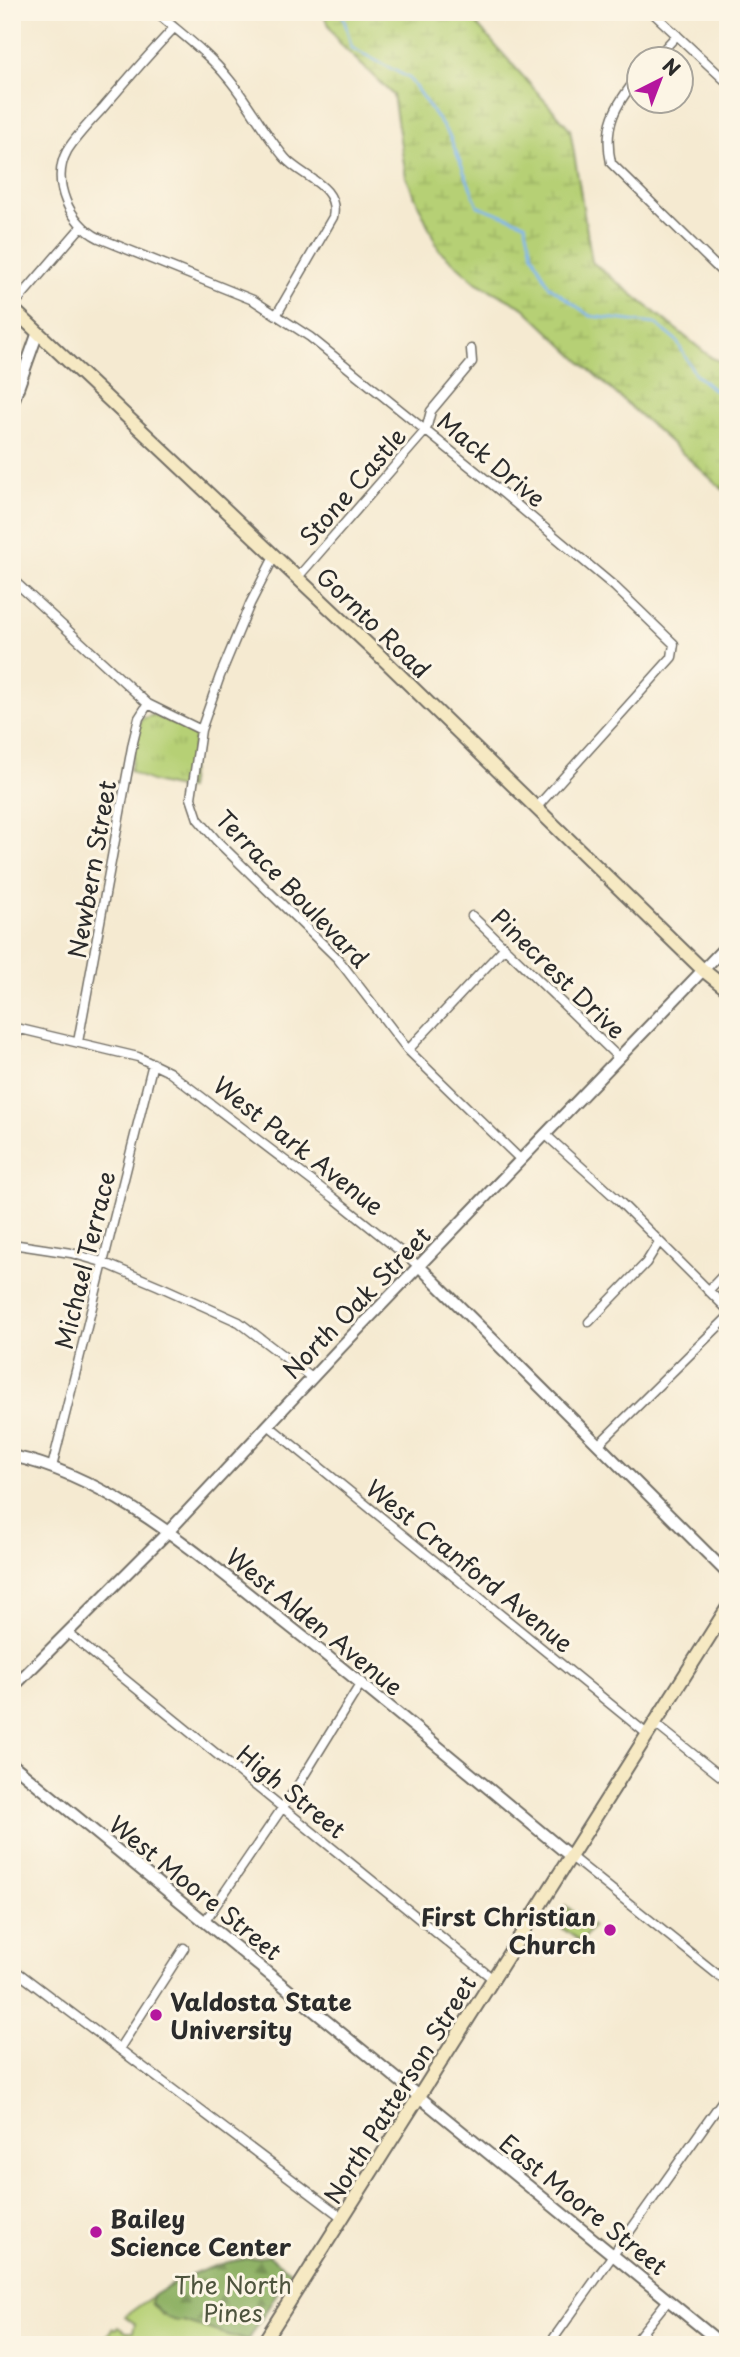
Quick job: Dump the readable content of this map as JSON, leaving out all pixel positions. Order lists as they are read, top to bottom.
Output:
{
  "streets": {
    "main road": ["Gornto Road", "North Patterson Street"],
    "street": [
      "Mack Drive",
      "Stone Castle",
      "Newbern Street",
      "Terrace Boulevard",
      "Pinecrest Drive",
      "West Park Avenue",
      "Michael Terrace",
      "North Oak Street",
      "West Cranford Avenue",
      "West Alden Avenue",
      "High Street",
      "West Moore Street",
      "East Moore Street"
    ]
  },
  "crossings": [
    ["Mack Drive", "Stone Castle"],
    ["Mack Drive", "Gornto Road"],
    ["Stone Castle", "Gornto Road"],
    ["Gornto Road", "Terrace Boulevard"],
    ["Gornto Road", "North Oak Street"],
    ["Newbern Street", "West Park Avenue"],
    ["Terrace Boulevard", "North Oak Street"],
    ["Pinecrest Drive", "North Oak Street"],
    ["West Park Avenue", "Michael Terrace"],
    ["West Park Avenue", "North Oak Street"],
    ["Michael Terrace", "West Alden Avenue"],
    ["North Oak Street", "West Cranford Avenue"],
    ["North Oak Street", "West Alden Avenue"],
    ["North Oak Street", "High Street"],
    ["West Cranford Avenue", "North Patterson Street"],
    ["West Alden Avenue", "North Patterson Street"],
    ["High Street", "North Patterson Street"],
    ["West Moore Street", "North Patterson Street"],
    ["West Moore Street", "East Moore Street"],
    ["North Patterson Street", "East Moore Street"]
  ],
  "parks": ["The North Pines"],
  "places": ["First Christian Church", "Valdosta State University", "Bailey Science Center"],
  "north": "top right"
}
